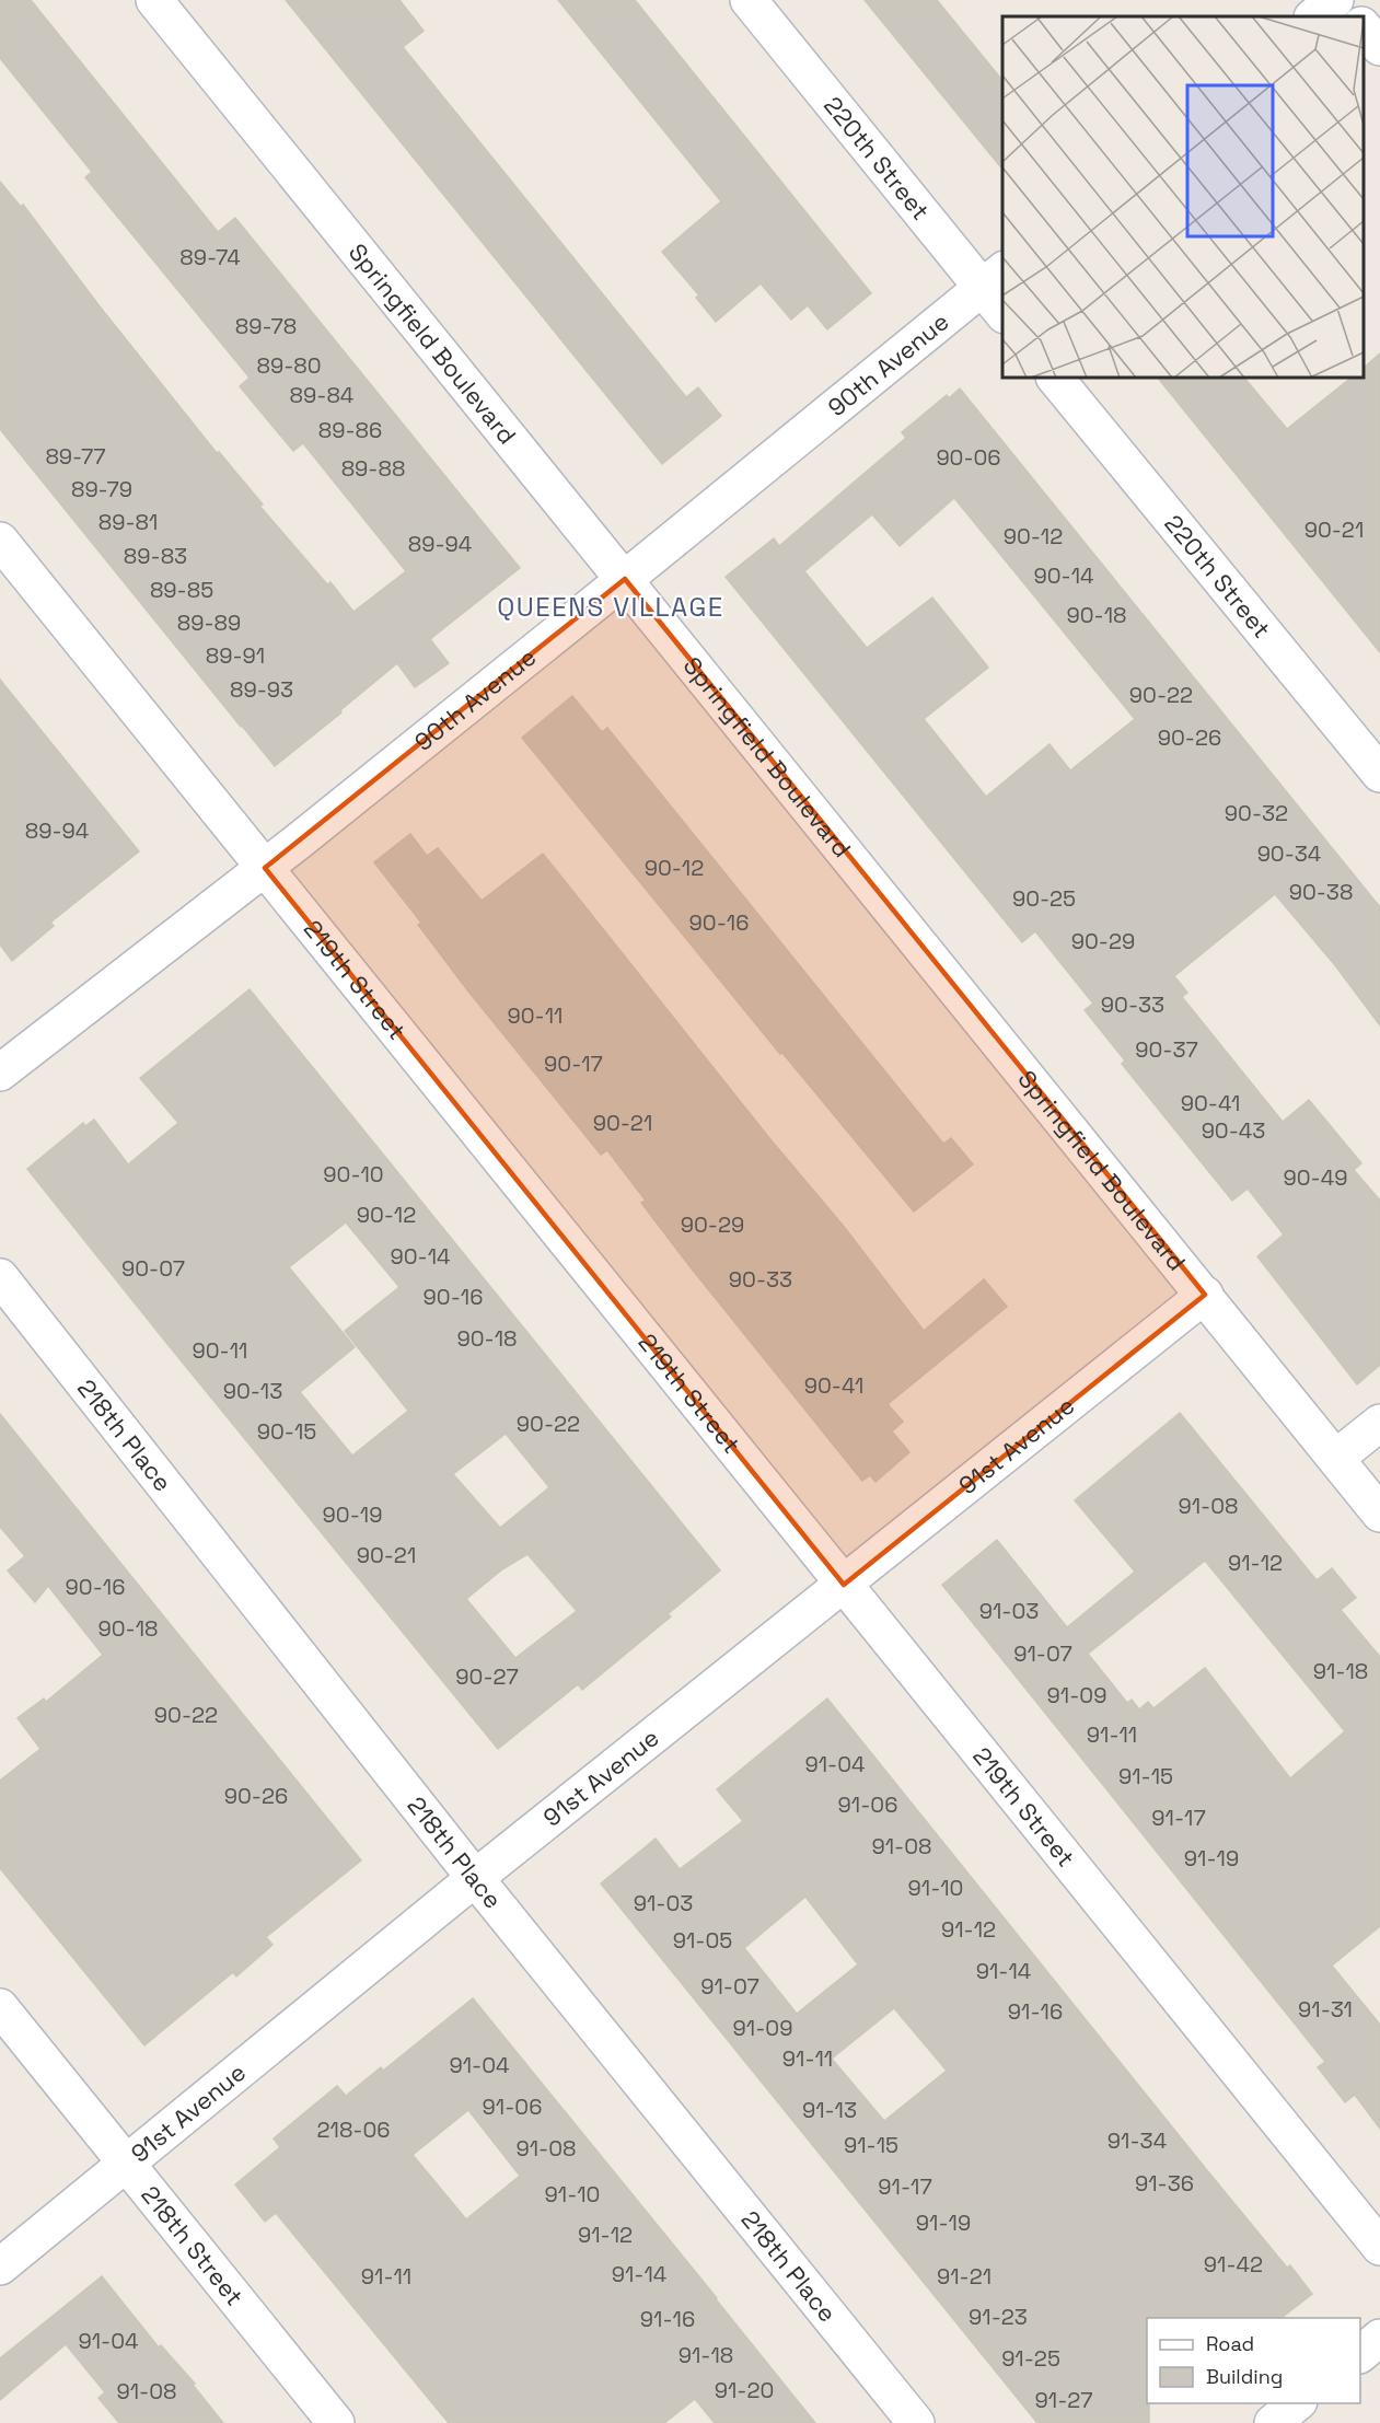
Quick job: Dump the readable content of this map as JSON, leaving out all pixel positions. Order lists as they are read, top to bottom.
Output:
{
  "streets": {
    "street": [
      "220th Street",
      "Springfield Boulevard",
      "90th Avenue",
      "219th Street",
      "218th Place",
      "91st Avenue",
      "218th Street"
    ]
  },
  "crossings": [
    ["220th Street", "90th Avenue"],
    ["Springfield Boulevard", "90th Avenue"],
    ["Springfield Boulevard", "91st Avenue"],
    ["90th Avenue", "219th Street"],
    ["219th Street", "91st Avenue"],
    ["218th Place", "91st Avenue"],
    ["91st Avenue", "218th Street"]
  ],
  "districts": ["QUEENS VILLAGE"],
  "house_numbers": [
    "89-74",
    "89-78",
    "89-80",
    "89-84",
    "89-86",
    "89-77",
    "90-06",
    "89-88",
    "89-79",
    "89-81",
    "90-21",
    "90-12",
    "89-94",
    "89-83",
    "90-14",
    "89-85",
    "90-18",
    "89-89",
    "89-91",
    "89-93",
    "90-22",
    "90-26",
    "90-32",
    "89-94",
    "90-34",
    "90-12",
    "90-38",
    "90-25",
    "90-16",
    "90-29",
    "90-33",
    "90-11",
    "90-37",
    "90-17",
    "90-41",
    "90-21",
    "90-43",
    "90-10",
    "90-49",
    "90-12",
    "90-29",
    "90-14",
    "90-07",
    "90-33",
    "90-16",
    "90-18",
    "90-11",
    "90-41",
    "90-13",
    "90-22",
    "90-15",
    "91-08",
    "90-19",
    "90-21",
    "91-12",
    "90-16",
    "91-03",
    "90-18",
    "91-07",
    "91-18",
    "90-27",
    "91-09",
    "90-22",
    "91-11",
    "91-04",
    "91-15",
    "90-26",
    "91-06",
    "91-17",
    "91-08",
    "91-19",
    "91-10",
    "91-03",
    "91-12",
    "91-05",
    "91-14",
    "91-07",
    "91-31",
    "91-16",
    "91-09",
    "91-11",
    "91-04",
    "91-06",
    "91-13",
    "218-06",
    "91-34",
    "91-15",
    "91-08",
    "91-36",
    "91-17",
    "91-10",
    "91-19",
    "91-12",
    "91-42",
    "91-14",
    "91-11",
    "91-21",
    "91-23",
    "91-16",
    "91-04",
    "91-18",
    "91-25",
    "91-20",
    "91-08",
    "91-27"
  ],
  "legend": ["Road", "Building"]
}
